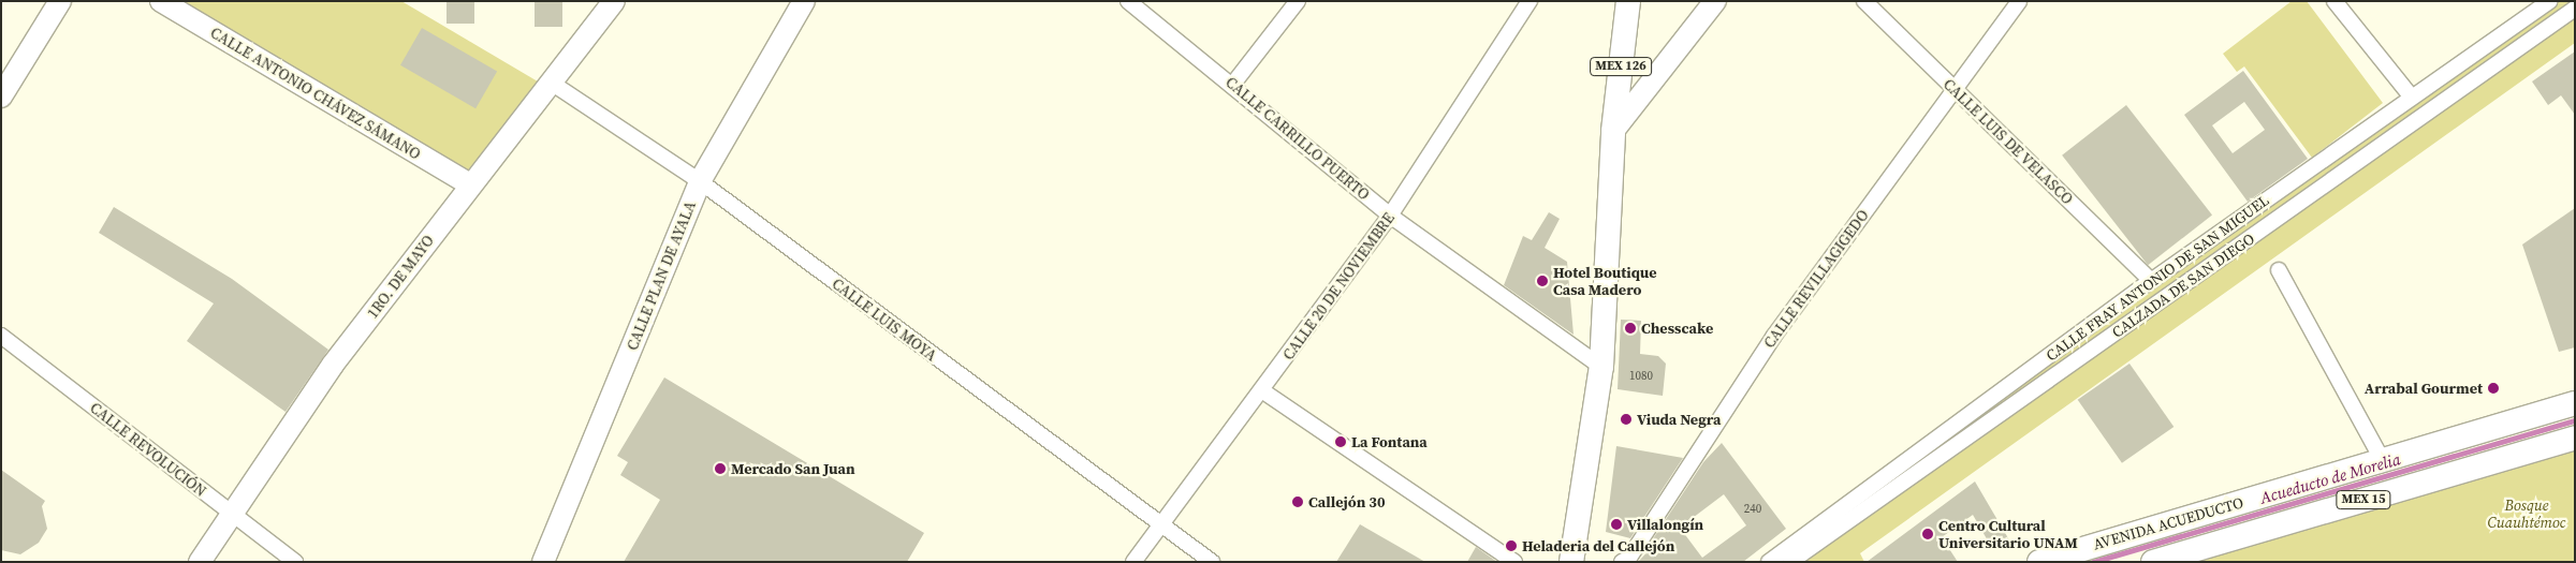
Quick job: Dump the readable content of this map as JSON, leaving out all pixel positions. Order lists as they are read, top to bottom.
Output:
{
  "streets": {
    "main road": ["MEX 126", "MEX 15", "AVENIDA ACUEDUCTO"],
    "street": [
      "CALLE ANTONIO CHÁVEZ SÁMANO",
      "CALLE CARRILLO PUERTO",
      "CALLE LUIS DE VELASCO",
      "CALLE PLAN DE AYALA",
      "1RO. DE MAYO",
      "CALLE FRAY ANTONIO DE SAN MIGUEL",
      "CALLE REVILLAGIGEDO",
      "CALZADA DE SAN DIEGO",
      "CALLE 20 DE NOVIEMBRE",
      "CALLE LUIS MOYA",
      "CALLE REVOLUCIÓN"
    ]
  },
  "crossings": [
    ["MEX 126", "CALLE CARRILLO PUERTO"],
    ["CALLE ANTONIO CHÁVEZ SÁMANO", "1RO. DE MAYO"],
    ["CALLE CARRILLO PUERTO", "CALLE 20 DE NOVIEMBRE"],
    ["CALLE LUIS DE VELASCO", "CALLE FRAY ANTONIO DE SAN MIGUEL"],
    ["CALLE LUIS DE VELASCO", "CALLE REVILLAGIGEDO"],
    ["CALLE PLAN DE AYALA", "CALLE LUIS MOYA"],
    ["1RO. DE MAYO", "CALLE LUIS MOYA"],
    ["1RO. DE MAYO", "CALLE REVOLUCIÓN"],
    ["CALLE 20 DE NOVIEMBRE", "CALLE LUIS MOYA"]
  ],
  "water": ["Acueducto de Morelia"],
  "parks": ["Bosque Cuauhtémoc"],
  "places": [
    "Hotel Boutique Casa Madero",
    "Chesscake",
    "Arrabal Gourmet",
    "Viuda Negra",
    "La Fontana",
    "Mercado San Juan",
    "Callejón 30",
    "Villalongín",
    "Centro Cultural Universitario UNAM",
    "Heladeria del Callejón"
  ],
  "house_numbers": ["1080", "240"]
}
